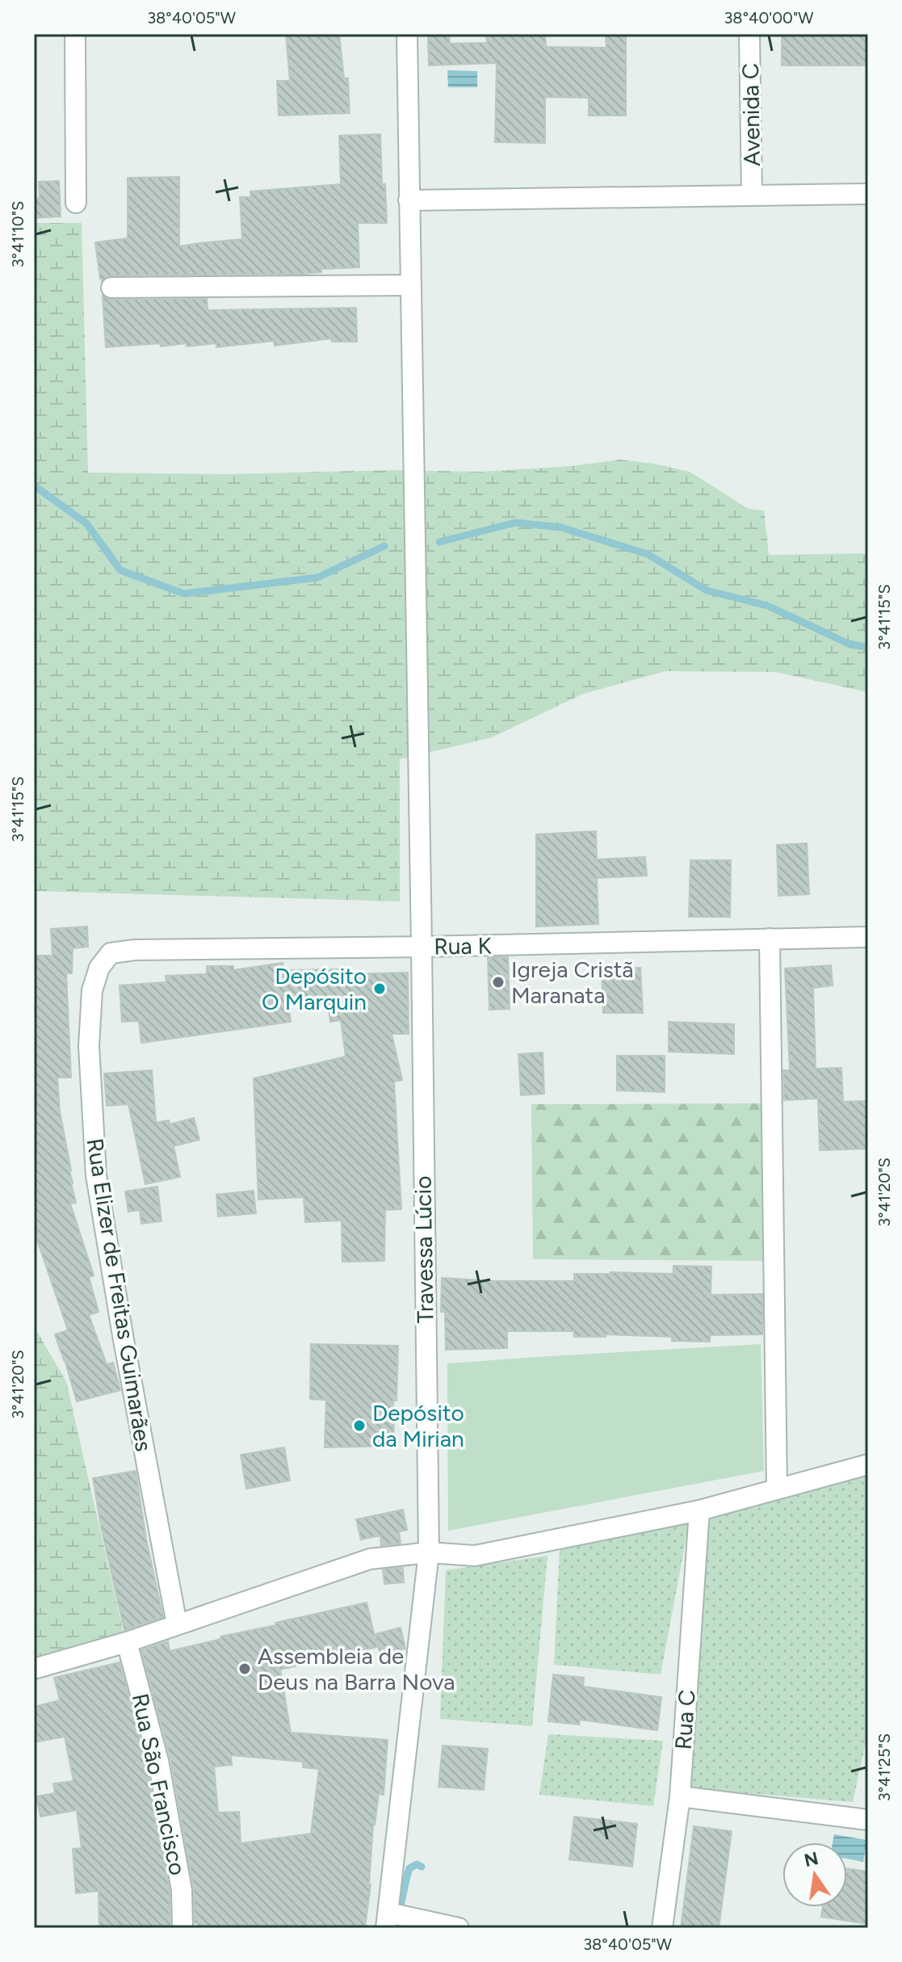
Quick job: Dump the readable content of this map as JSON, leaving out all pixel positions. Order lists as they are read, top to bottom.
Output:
{
  "streets": {
    "street": [
      "Avenida C",
      "Rua K",
      "Travessa Lúcio",
      "Rua Elizer de Freitas Guimarães",
      "Rua C",
      "Rua São Francisco"
    ]
  },
  "crossings": [
    ["Rua K", "Travessa Lúcio"],
    ["Rua K", "Rua Elizer de Freitas Guimarães"]
  ],
  "places": [
    "Igreja Cristã Maranata",
    "Depósito O Marquin",
    "Depósito da Mirian",
    "Assembleia de Deus na Barra Nova"
  ],
  "north": "top",
  "coordinates": [
    "38°40'05\"W",
    "38°40'00\"W",
    "3°41'10\"S",
    "3°41'15\"S",
    "3°41'20\"S",
    "3°41'25\"S"
  ]
}
